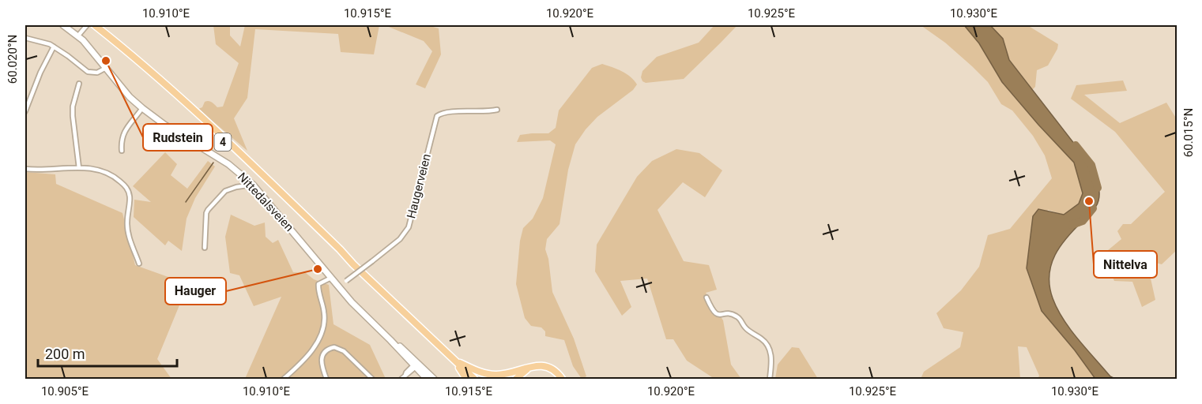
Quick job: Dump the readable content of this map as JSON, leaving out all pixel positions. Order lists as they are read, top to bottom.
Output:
{
  "streets": {
    "highway": ["4"],
    "main road": ["Nittedalsveien"],
    "street": ["Haugerveien"]
  },
  "crossings": [
    ["Haugerveien", "Nittedalsveien"]
  ],
  "places": ["Rudstein", "Nittelva", "Hauger"],
  "scale_bar": "200 m",
  "coordinates": [
    "10.910°E",
    "10.915°E",
    "10.920°E",
    "10.925°E",
    "10.930°E",
    "60.020°N",
    "60.015°N",
    "10.905°E"
  ]
}
